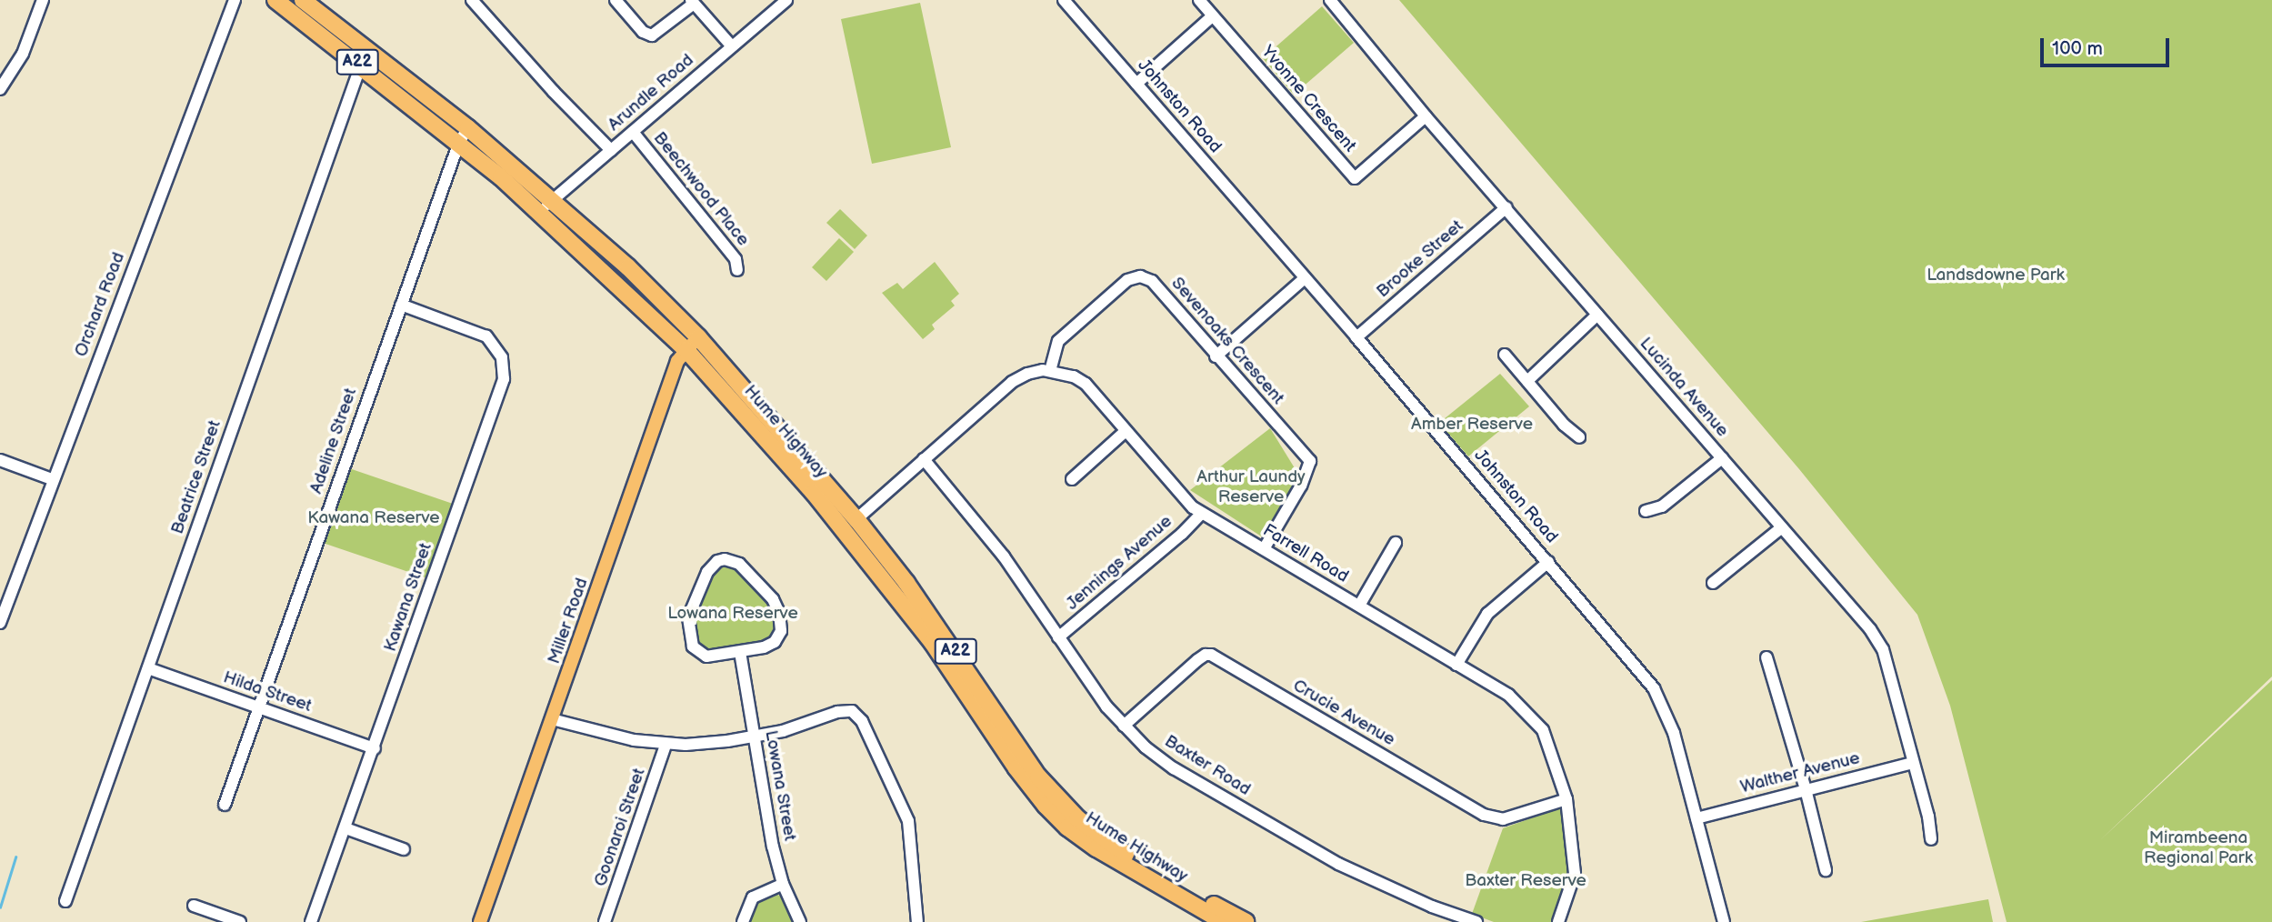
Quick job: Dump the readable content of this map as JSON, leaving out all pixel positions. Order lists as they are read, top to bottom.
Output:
{
  "streets": {
    "highway": ["A22", "Hume Highway"],
    "main road": ["Miller Road"],
    "street": [
      "Arundle Road",
      "Yvonne Crescent",
      "Johnston Road",
      "Beechwood Place",
      "Brooke Street",
      "Orchard Road",
      "Sevenoaks Crescent",
      "Lucinda Avenue",
      "Adeline Street",
      "Beatrice Street",
      "Farrell Road",
      "Jennings Avenue",
      "Kawana Street",
      "Hilda Street",
      "Crucie Avenue",
      "Baxter Road",
      "Walther Avenue",
      "Lowana Street",
      "Goonaroi Street"
    ]
  },
  "crossings": [
    ["Arundle Road", "Beechwood Place"],
    ["Arundle Road", "Hume Highway"],
    ["Yvonne Crescent", "Lucinda Avenue"],
    ["Johnston Road", "Brooke Street"],
    ["Johnston Road", "Walther Avenue"],
    ["Brooke Street", "Lucinda Avenue"],
    ["Sevenoaks Crescent", "Farrell Road"],
    ["Lucinda Avenue", "Walther Avenue"],
    ["Hume Highway", "Adeline Street"],
    ["Hume Highway", "Beatrice Street"],
    ["Hume Highway", "Miller Road"],
    ["Adeline Street", "Kawana Street"],
    ["Adeline Street", "Hilda Street"],
    ["Beatrice Street", "Hilda Street"],
    ["Farrell Road", "Jennings Avenue"],
    ["Farrell Road", "Crucie Avenue"],
    ["Jennings Avenue", "Baxter Road"],
    ["Kawana Street", "Hilda Street"],
    ["Crucie Avenue", "Baxter Road"]
  ],
  "parks": [
    "Landsdowne Park",
    "Amber Reserve",
    "Arthur Laundy Reserve",
    "Kawana Reserve",
    "Lowana Reserve",
    "Mirambeena Regional Park",
    "Baxter Reserve"
  ],
  "scale_bar": "100 m"
}
